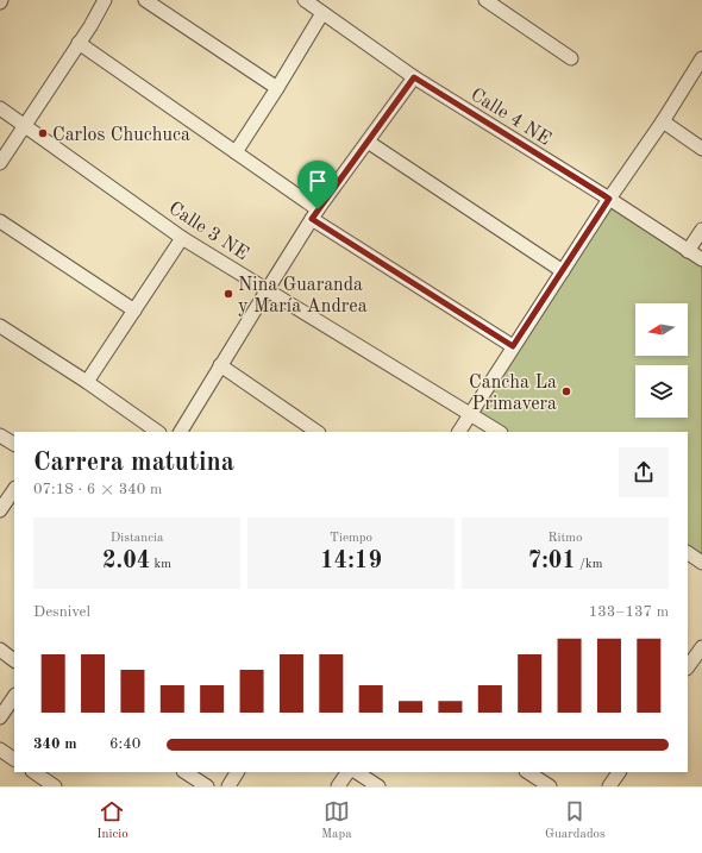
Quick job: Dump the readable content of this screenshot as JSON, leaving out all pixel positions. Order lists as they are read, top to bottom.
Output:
{
  "streets": {
    "street": ["Calle 4 NE", "Calle 3 NE"]
  },
  "places": ["Carlos Chuchuca", "Nina Guaranda y María Andrea", "Cancha La Primavera"],
  "north": "left",
  "page": {
    "heading": ["Carrera matutina", "07:18 · 6 × 340 m"],
    "stats": [
      ["Distancia", "2.04 km"],
      ["Tiempo", "14:19"],
      ["Ritmo", "7:01 /km"]
    ],
    "chart": ["Desnivel", "133–137 m"],
    "list": [
      {
        "name": "340 m",
        "note": "6:40"
      }
    ],
    "tabs": ["Inicio", "Mapa", "Guardados"]
  }
}
